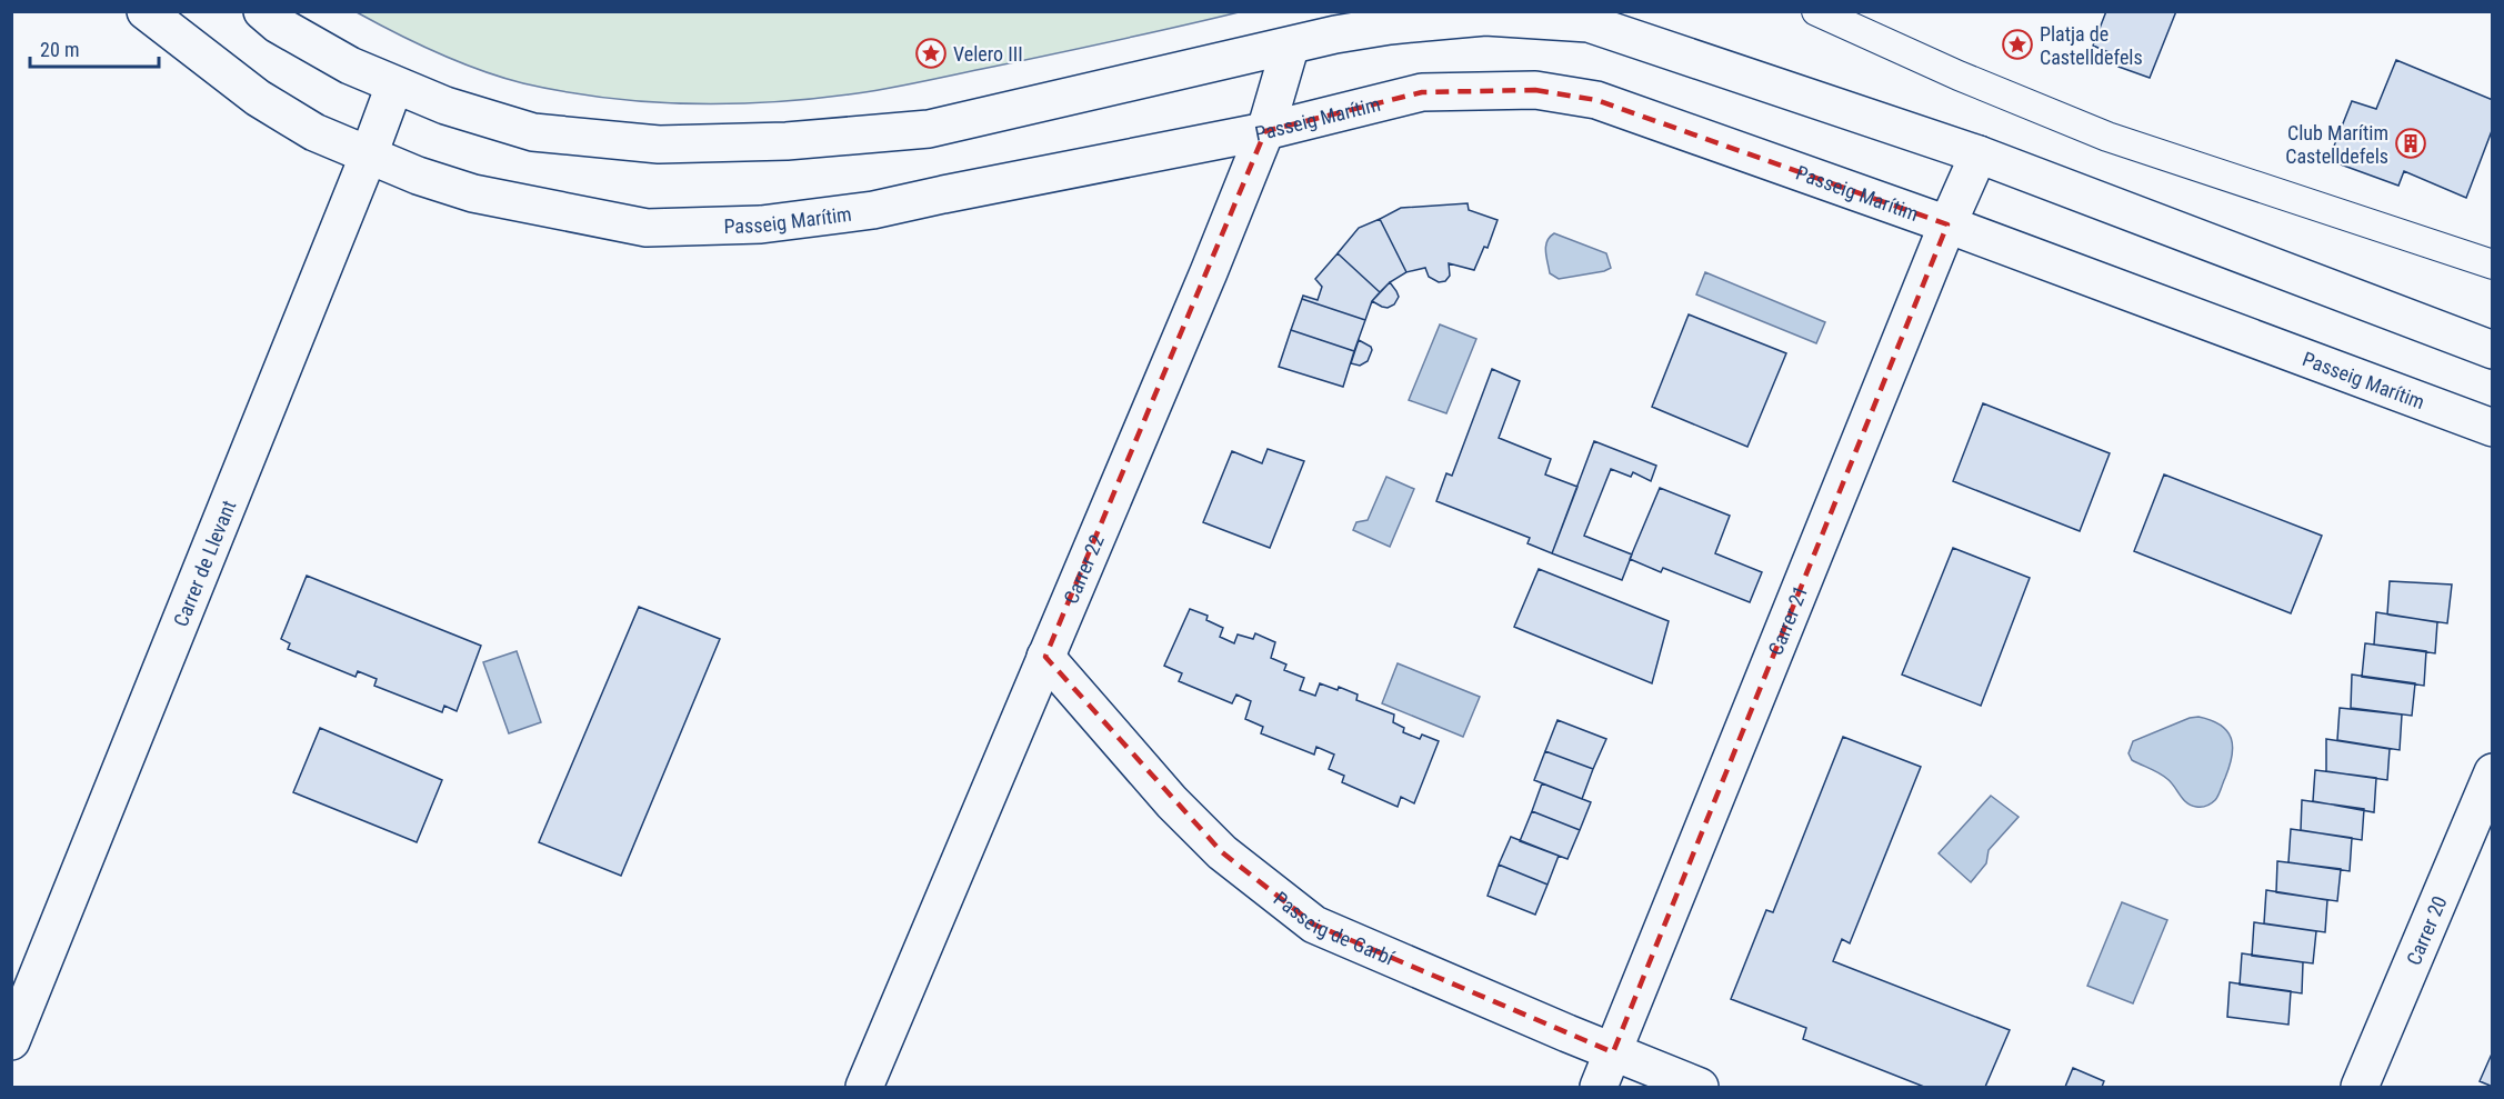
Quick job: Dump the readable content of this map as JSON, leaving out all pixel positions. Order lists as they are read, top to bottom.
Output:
{
  "streets": {
    "street": [
      "Passeig Marítim",
      "Carrer de Llevant",
      "Carrer 22",
      "Carrer 21",
      "Passeig de Garbí",
      "Carrer 20"
    ]
  },
  "crossings": [
    ["Passeig Marítim", "Carrer de Llevant"],
    ["Passeig Marítim", "Carrer 22"],
    ["Passeig Marítim", "Carrer 21"],
    ["Carrer 22", "Passeig de Garbí"],
    ["Carrer 21", "Passeig de Garbí"]
  ],
  "places": {
    "place": ["Platja de Castelldefels", "Velero III"],
    "building": ["Club Marítim Castelldefels"]
  },
  "scale_bar": "20 m"
}
